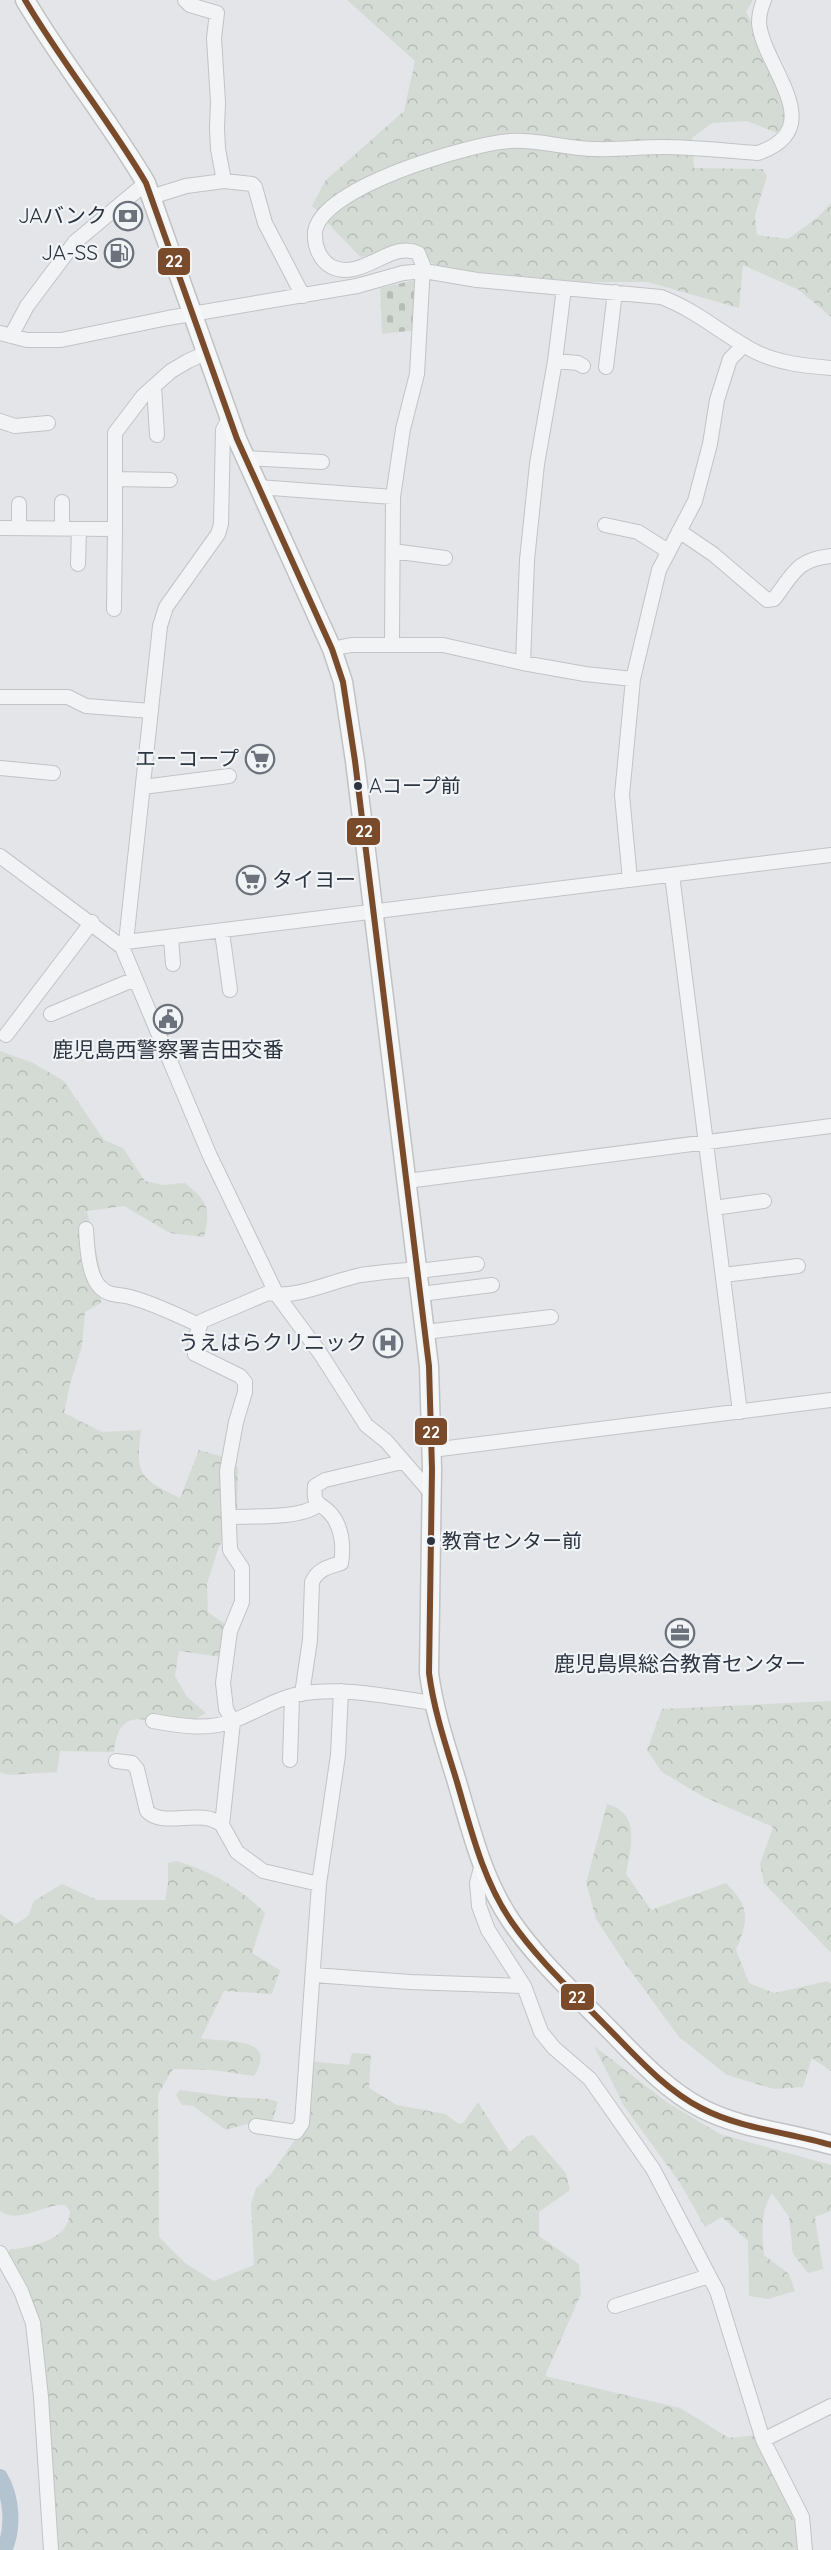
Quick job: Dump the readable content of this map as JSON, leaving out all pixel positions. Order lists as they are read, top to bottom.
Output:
{
  "places": {
    "bank": ["JAバンク"],
    "fuel station": ["JA-SS"],
    "supermarket": ["エーコープ", "タイヨー"],
    "other": ["Aコープ前", "教育センター前"],
    "public building": ["鹿児島西警察署吉田交番"],
    "hospital": ["うえはらクリニック"],
    "office": ["鹿児島県総合教育センター"]
  },
  "lines": ["transit line 22"]
}
